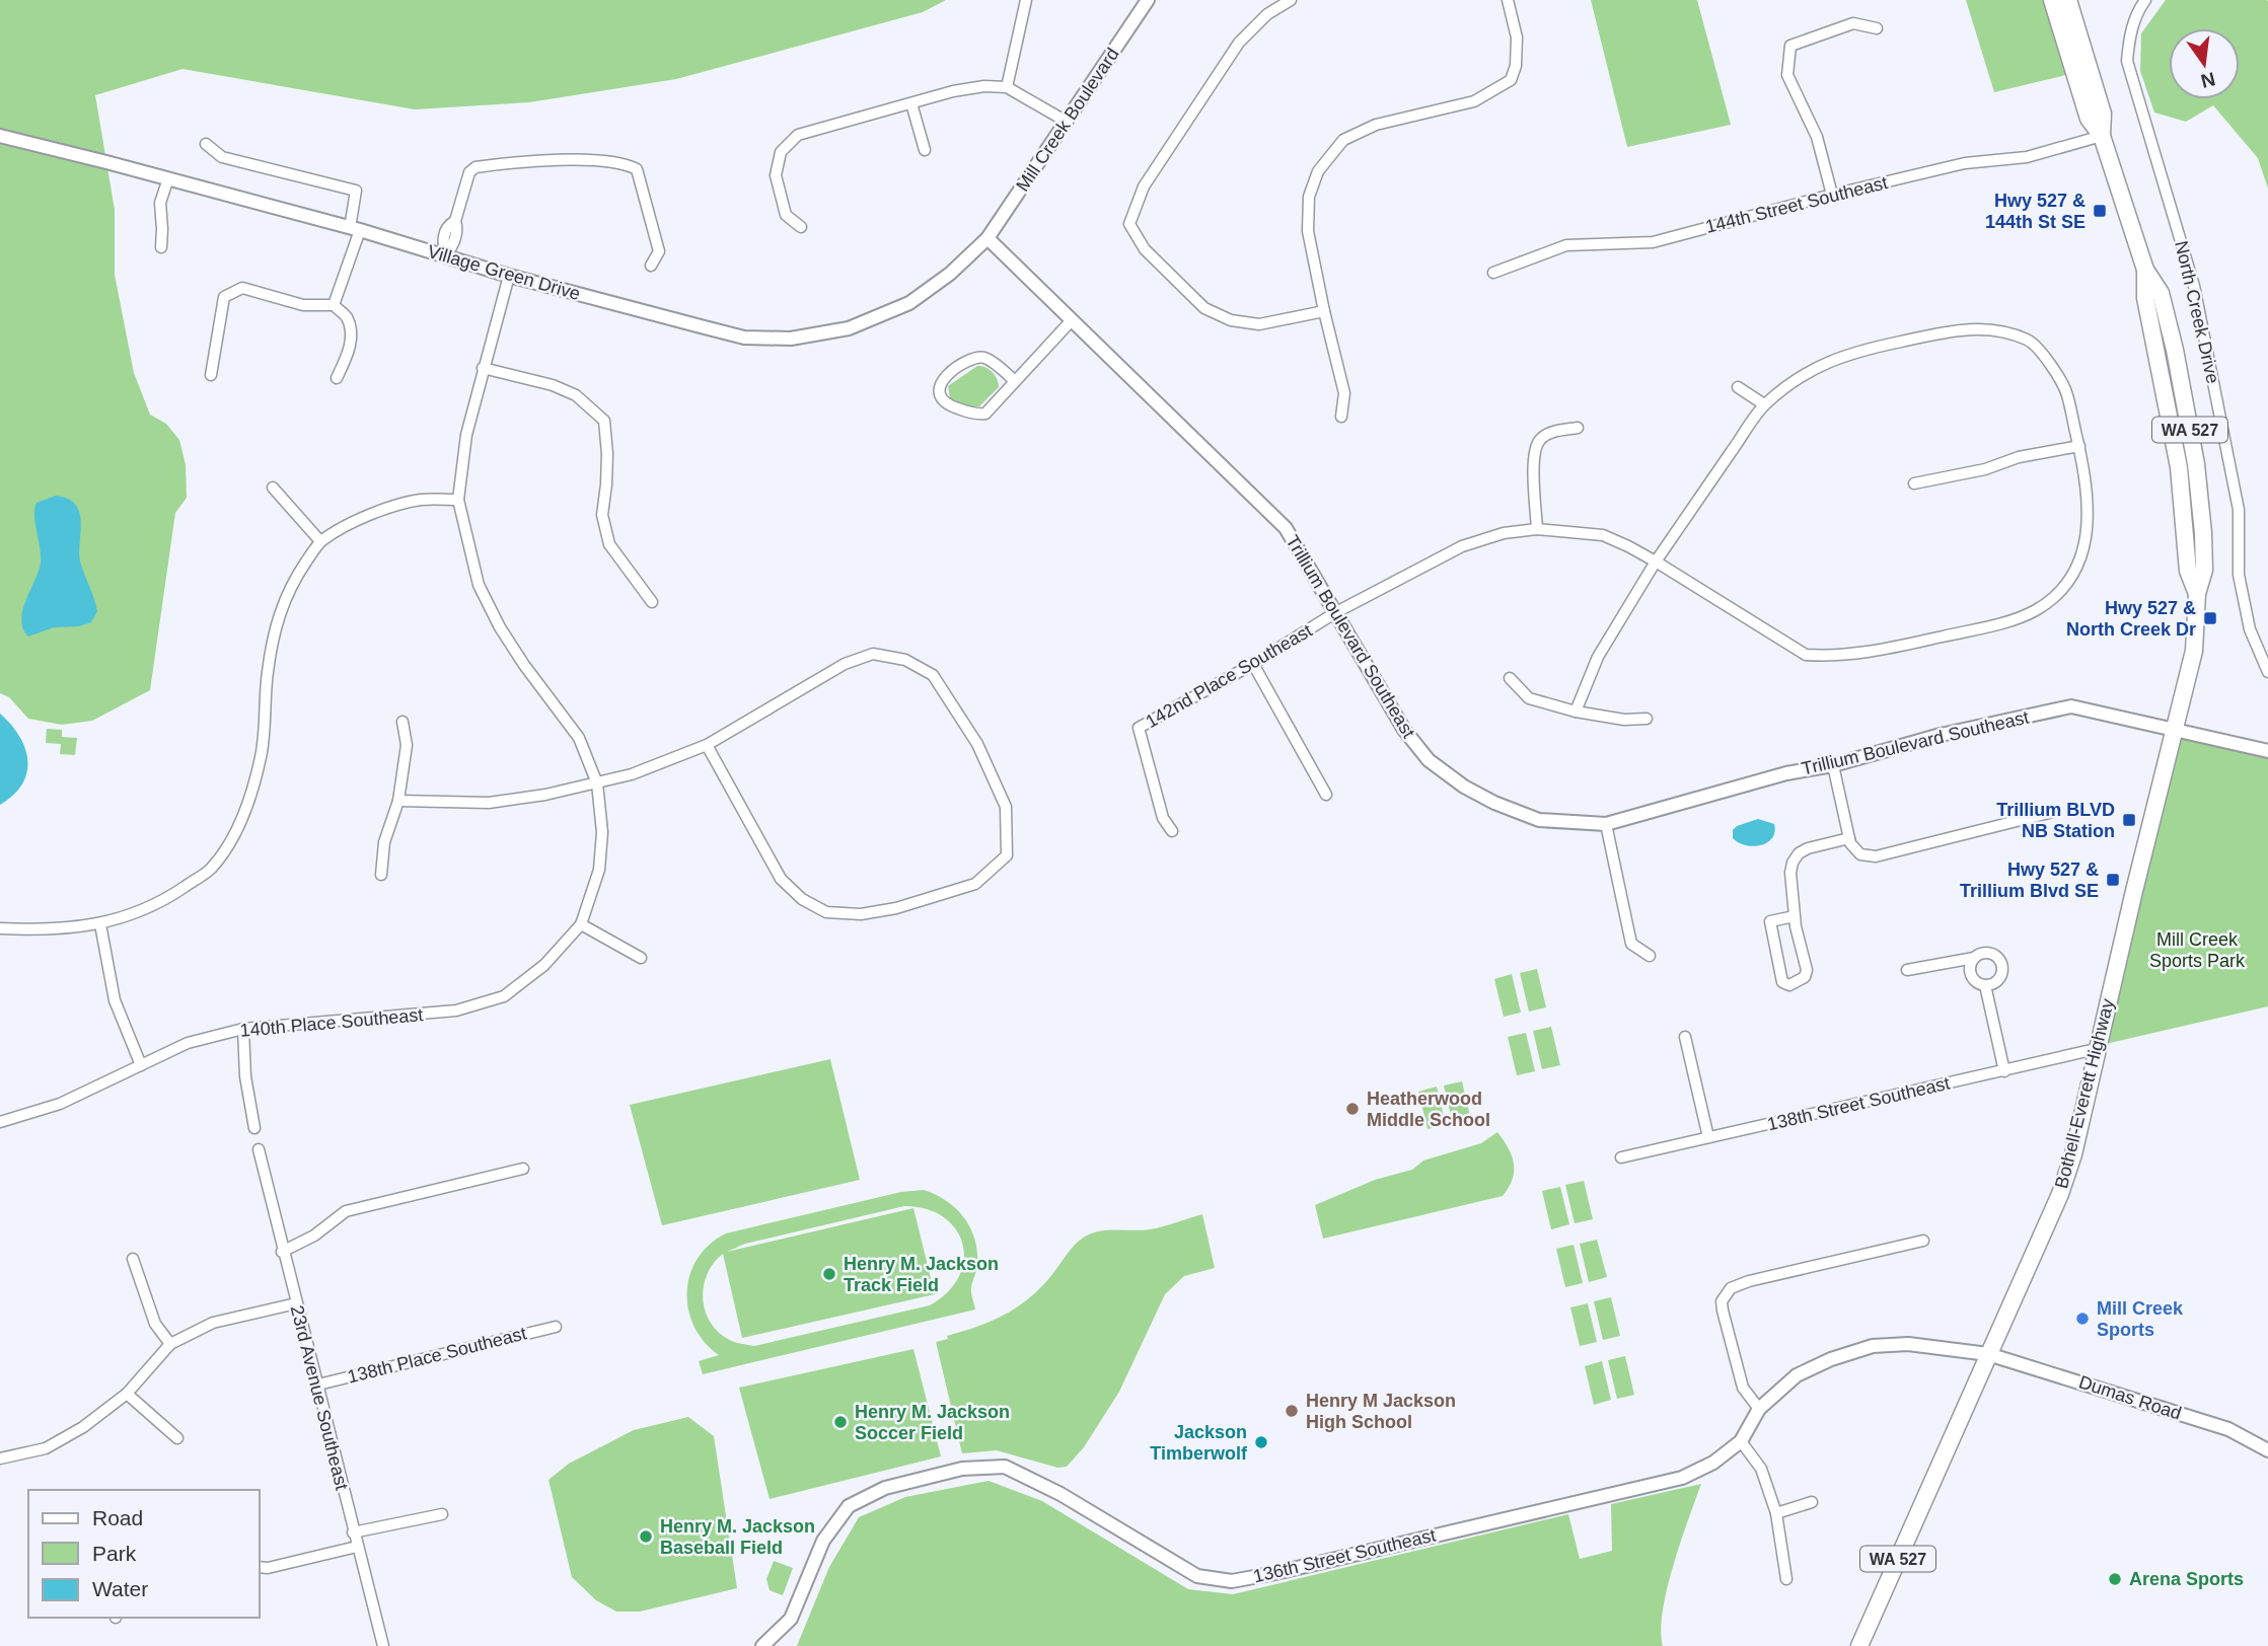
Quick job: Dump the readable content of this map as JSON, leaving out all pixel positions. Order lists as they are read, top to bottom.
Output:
{
  "streets": {
    "main road": ["WA 527", "Bothell-Everett Highway"],
    "street": [
      "Mill Creek Boulevard",
      "144th Street Southeast",
      "Village Green Drive",
      "North Creek Drive",
      "Trillium Boulevard Southeast",
      "142nd Place Southeast",
      "140th Place Southeast",
      "138th Street Southeast",
      "138th Place Southeast",
      "23rd Avenue Southeast",
      "Dumas Road",
      "136th Street Southeast"
    ]
  },
  "crossings": [
    ["Mill Creek Boulevard", "Village Green Drive"],
    ["Mill Creek Boulevard", "Trillium Boulevard Southeast"],
    ["144th Street Southeast", "Bothell-Everett Highway"],
    ["Village Green Drive", "Trillium Boulevard Southeast"],
    ["Trillium Boulevard Southeast", "142nd Place Southeast"],
    ["Trillium Boulevard Southeast", "Bothell-Everett Highway"],
    ["Bothell-Everett Highway", "138th Street Southeast"],
    ["Bothell-Everett Highway", "Dumas Road"],
    ["Bothell-Everett Highway", "136th Street Southeast"],
    ["138th Place Southeast", "23rd Avenue Southeast"],
    ["Dumas Road", "136th Street Southeast"]
  ],
  "parks": ["Mill Creek Sports Park"],
  "places": {
    "transit": [
      "Hwy 527 & 144th St SE",
      "Hwy 527 & North Creek Dr",
      "Trillium BLVD NB Station",
      "Hwy 527 & Trillium Blvd SE"
    ],
    "other": [
      "Heatherwood Middle School",
      "Henry M. Jackson Track Field",
      "Mill Creek Sports",
      "Henry M Jackson High School",
      "Henry M. Jackson Soccer Field",
      "Jackson Timberwolf",
      "Henry M. Jackson Baseball Field",
      "Arena Sports"
    ]
  },
  "legend": ["Road", "Park", "Water"],
  "north": "bottom"
}
